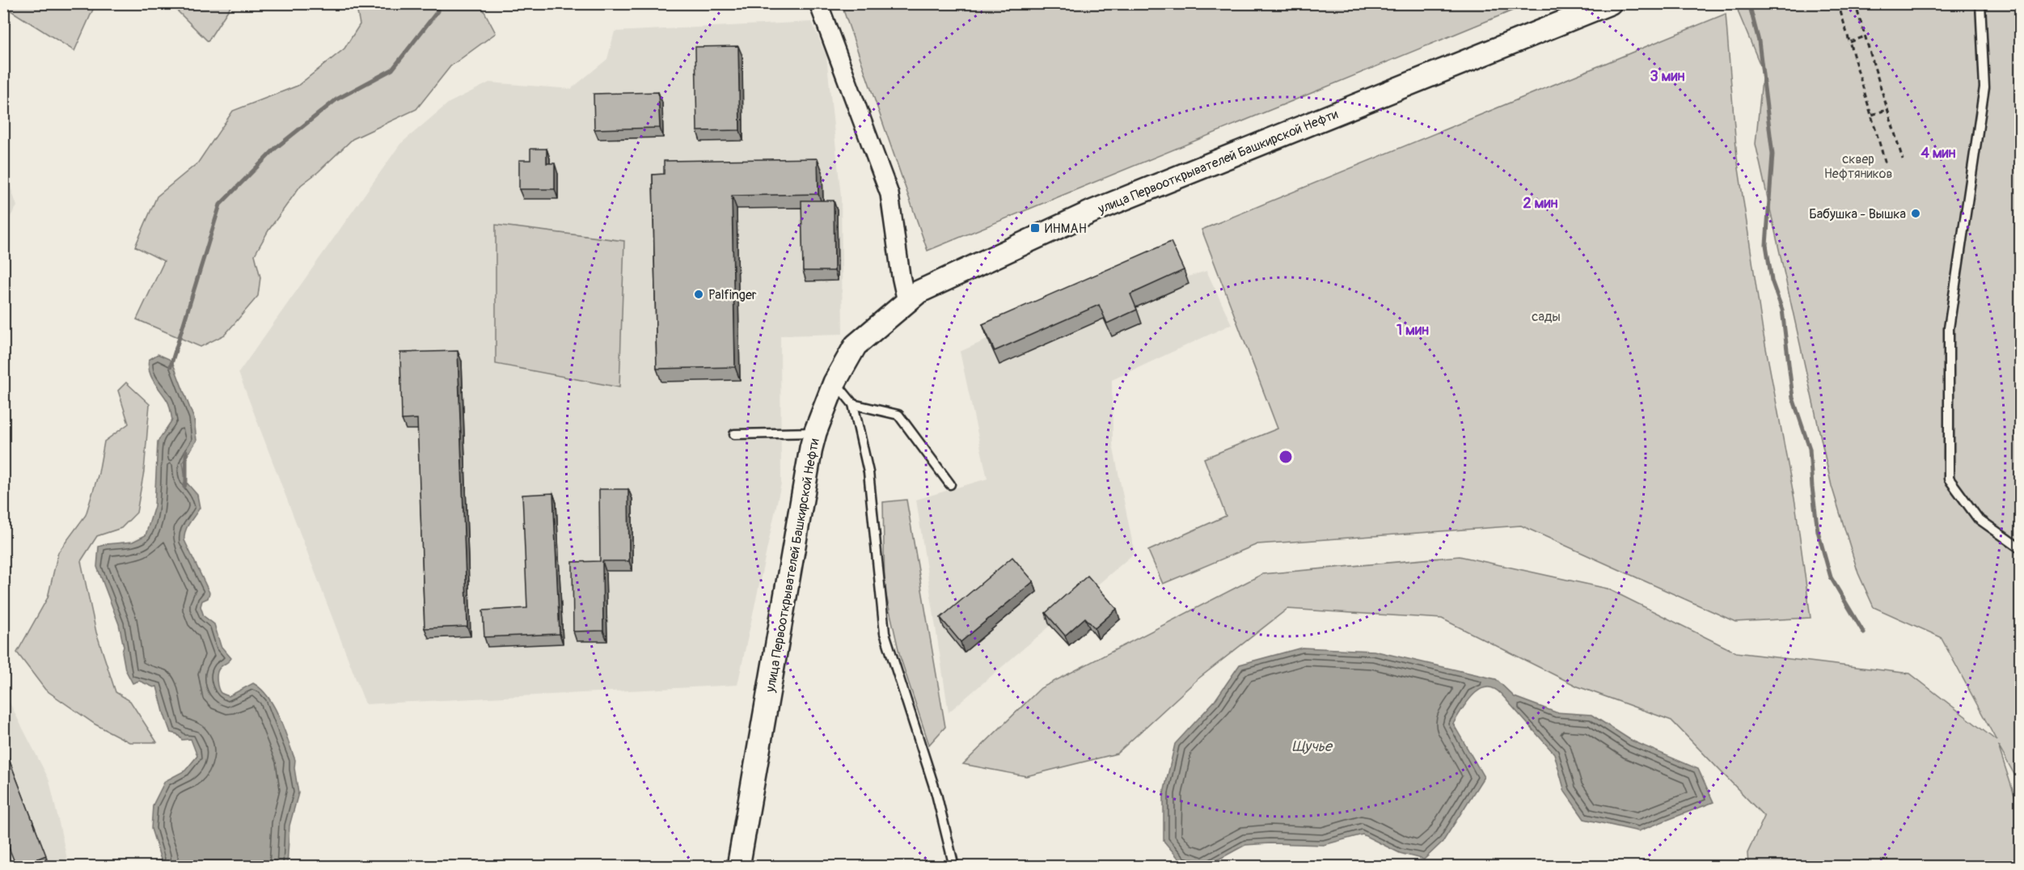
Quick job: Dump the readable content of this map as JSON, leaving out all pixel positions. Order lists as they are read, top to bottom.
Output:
{
  "streets": {
    "street": ["улица Первооткрывателей Башкирской Нефти"]
  },
  "water": ["Щучье"],
  "parks": ["сквер Нефтяников", "сады"],
  "places": {
    "other": ["Бабушка - Вышка", "Palfinger"],
    "transit": ["ИНМАН"]
  },
  "rings": [
    "3 мин",
    "4 мин",
    "2 мин",
    "1 мин"
  ]
}
